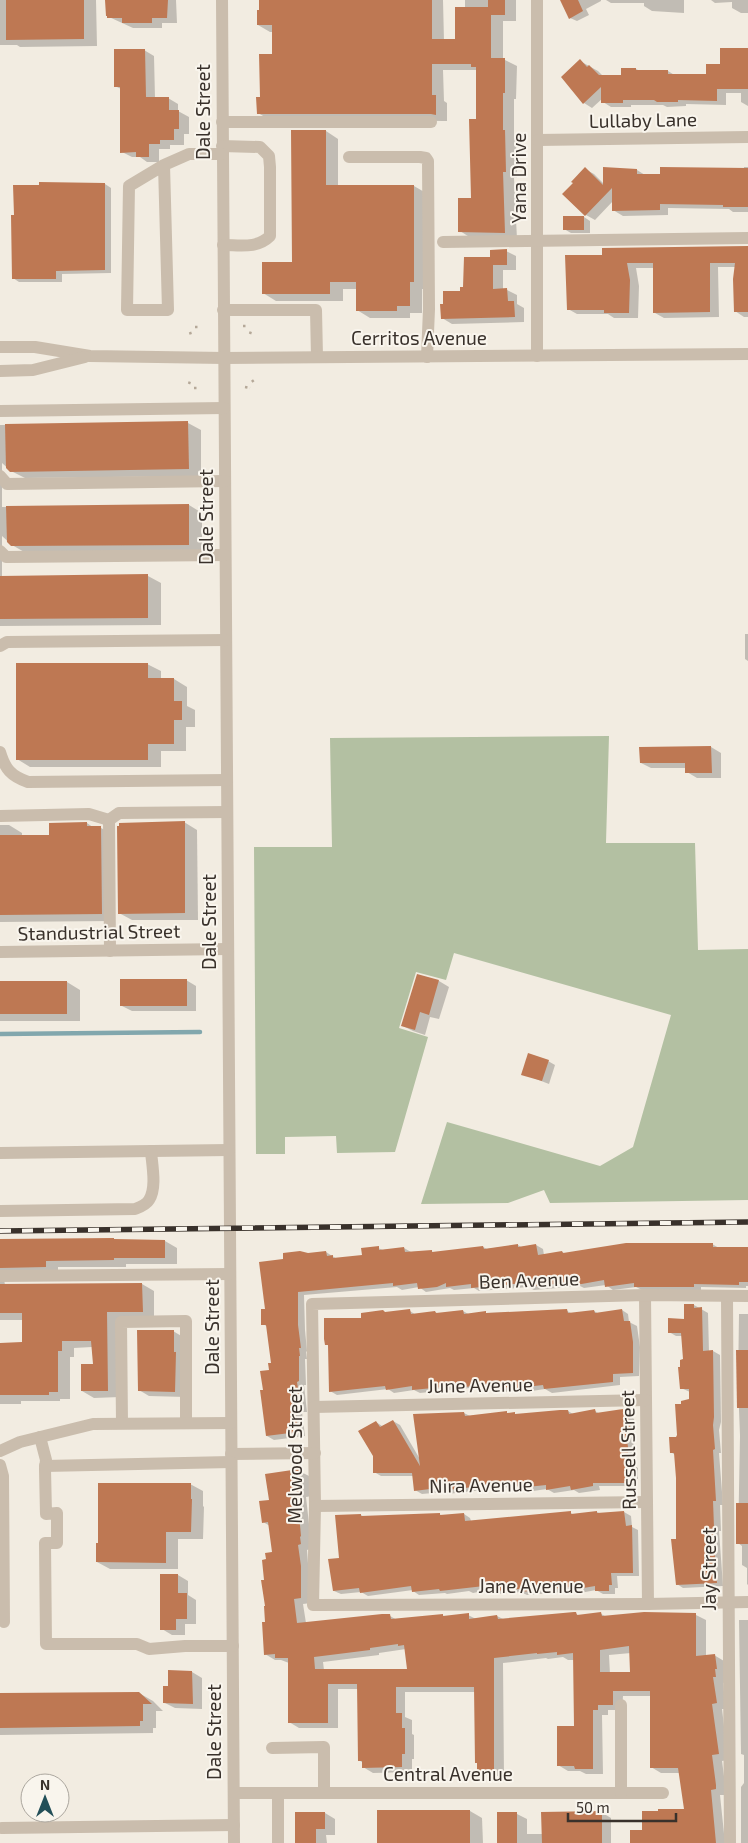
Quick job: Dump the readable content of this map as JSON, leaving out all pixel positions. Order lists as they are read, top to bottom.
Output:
{
  "streets": {
    "street": [
      "Dale Street",
      "Lullaby Lane",
      "Yana Drive",
      "Cerritos Avenue",
      "Standustrial Street",
      "Ben Avenue",
      "June Avenue",
      "Russell Street",
      "Melwood Street",
      "Nira Avenue",
      "Jay Street",
      "Jane Avenue",
      "Central Avenue"
    ]
  },
  "crossings": [
    ["Dale Street", "Cerritos Avenue"],
    ["Dale Street", "Standustrial Street"],
    ["Dale Street", "Central Avenue"],
    ["Lullaby Lane", "Yana Drive"],
    ["Yana Drive", "Cerritos Avenue"],
    ["Ben Avenue", "Russell Street"],
    ["Ben Avenue", "Melwood Street"],
    ["Ben Avenue", "Jay Street"],
    ["June Avenue", "Russell Street"],
    ["June Avenue", "Melwood Street"],
    ["Russell Street", "Nira Avenue"],
    ["Russell Street", "Jane Avenue"],
    ["Melwood Street", "Nira Avenue"],
    ["Melwood Street", "Jane Avenue"],
    ["Jay Street", "Jane Avenue"]
  ],
  "scale_bar": "50 m",
  "north": "top"
}
